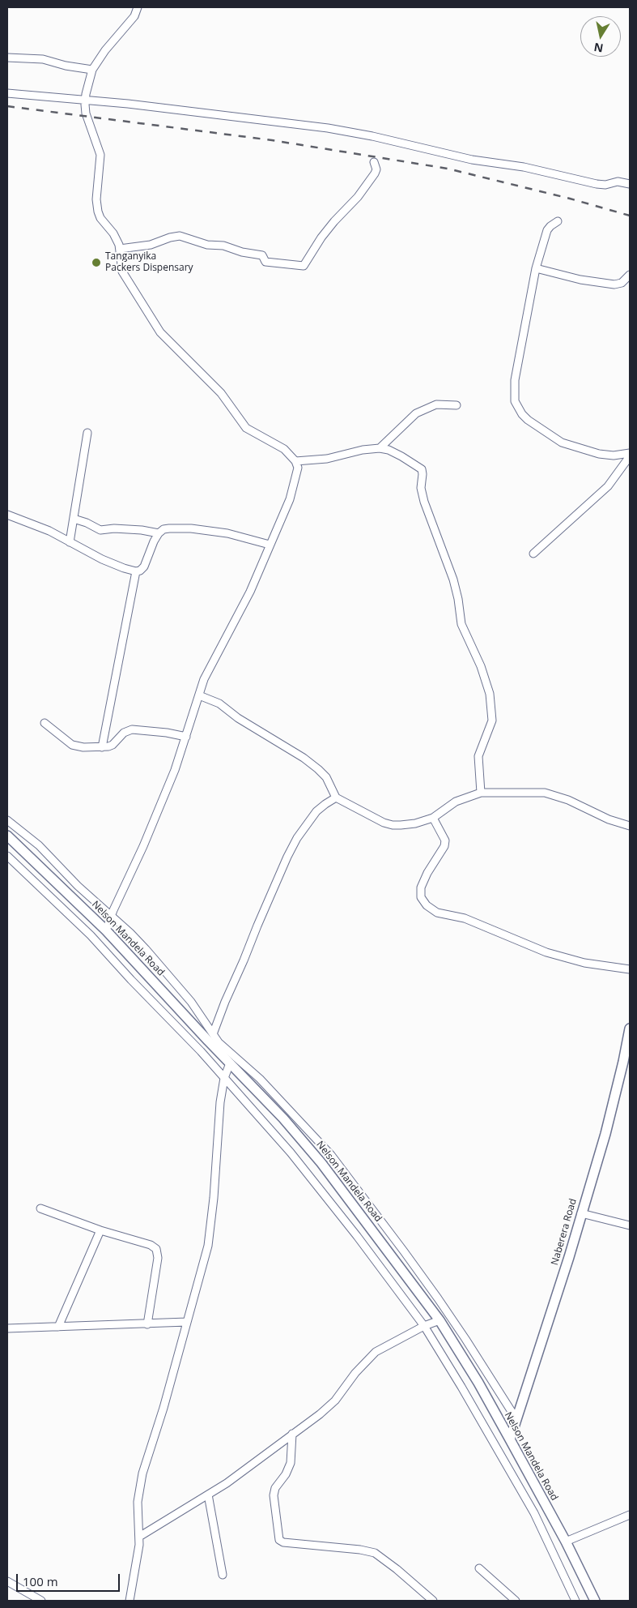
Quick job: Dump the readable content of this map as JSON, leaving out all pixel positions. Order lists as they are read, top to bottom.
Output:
{
  "streets": {
    "main road": ["Nelson Mandela Road", "Naberera Road"]
  },
  "crossings": [
    ["Nelson Mandela Road", "Naberera Road"]
  ],
  "places": ["Tanganyika Packers Dispensary"],
  "scale_bar": "100 m",
  "north": "bottom"
}
